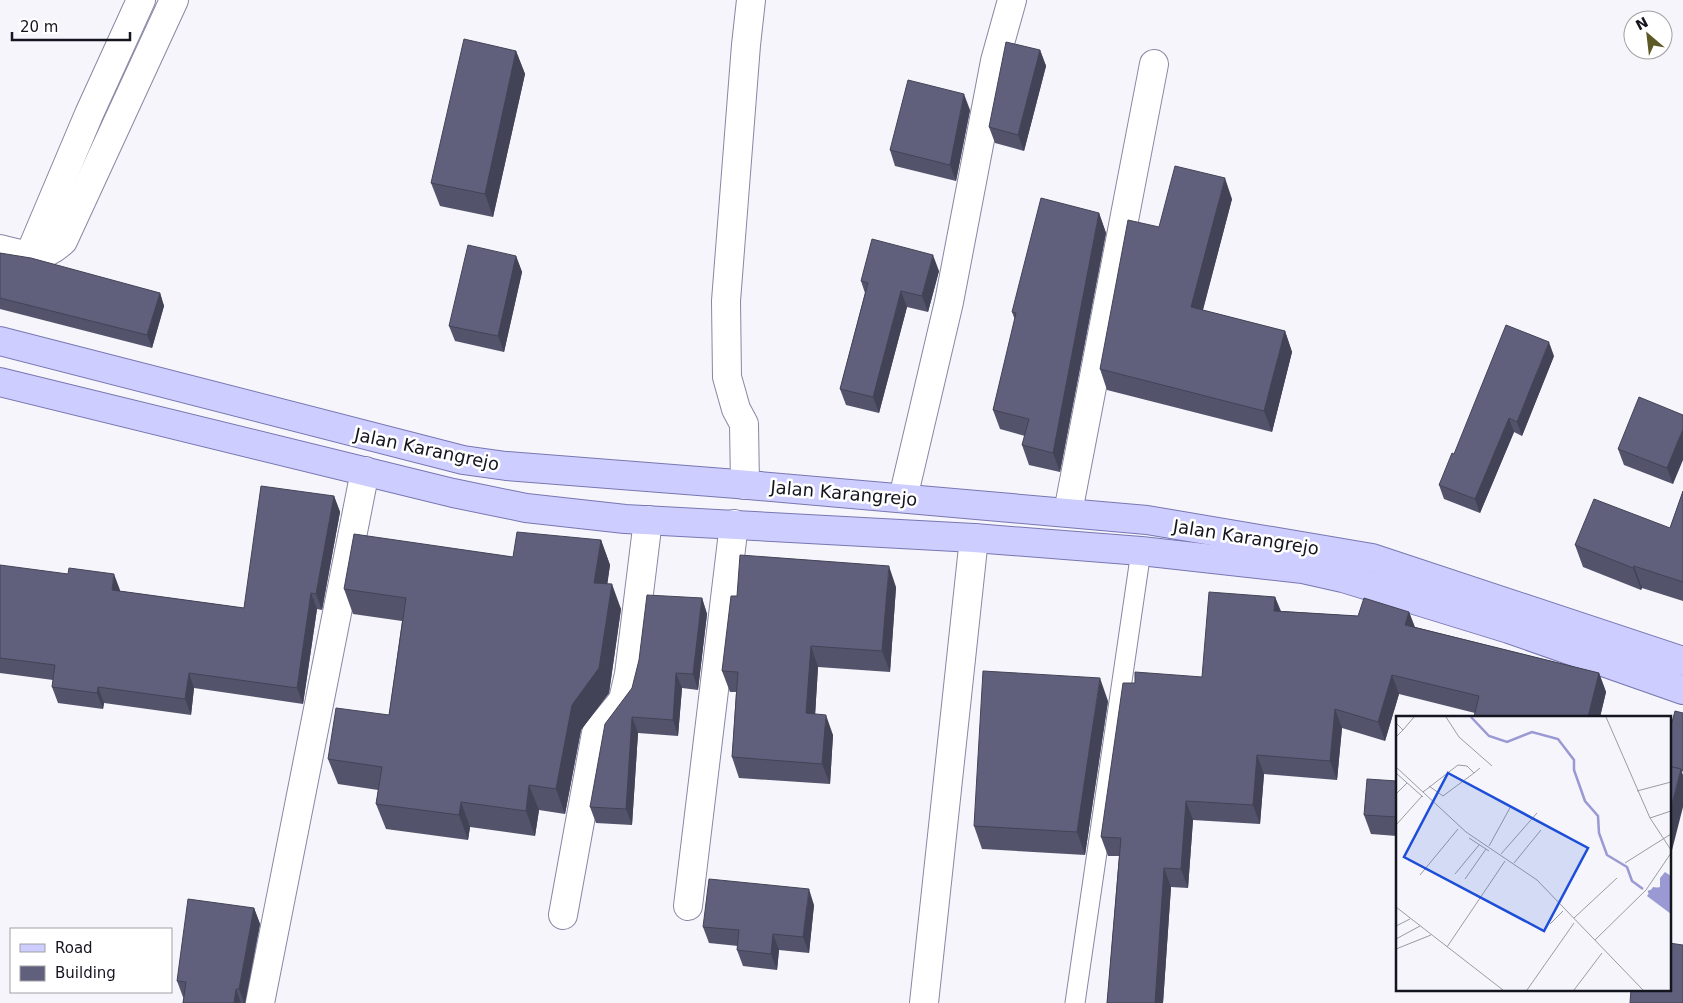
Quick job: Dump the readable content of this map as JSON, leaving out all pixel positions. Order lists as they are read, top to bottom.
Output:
{
  "streets": {
    "main road": ["Jalan Karangrejo"]
  },
  "legend": ["Road", "Building"],
  "scale_bar": "20 m",
  "north": "top left"
}
